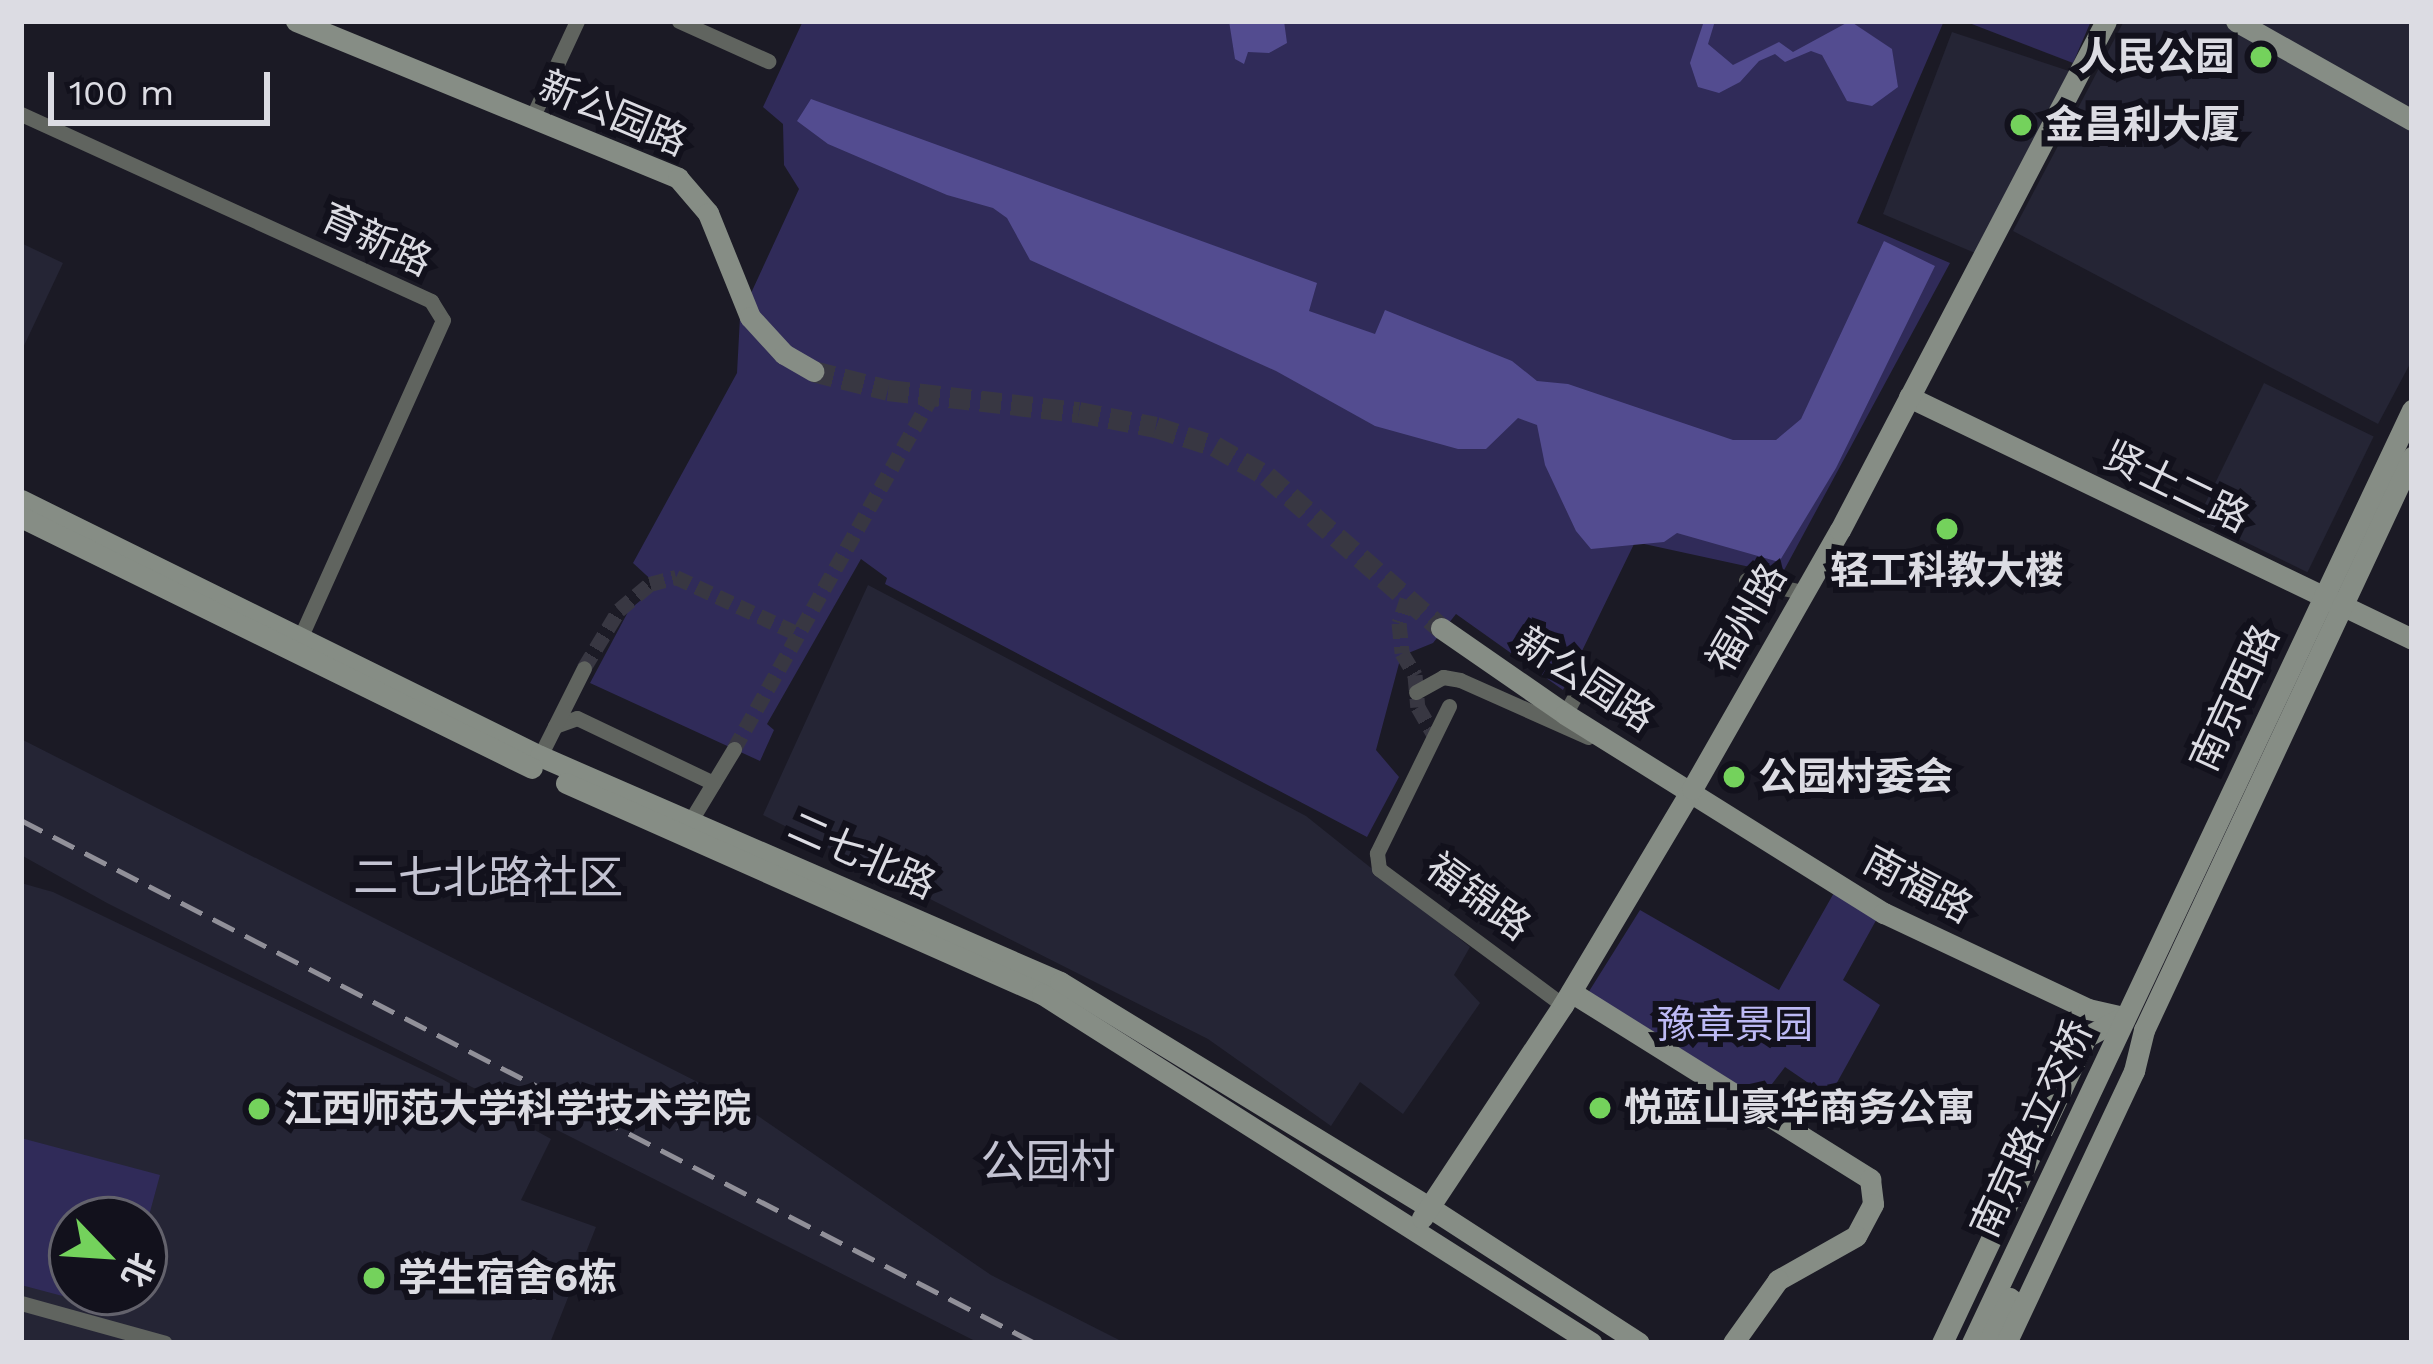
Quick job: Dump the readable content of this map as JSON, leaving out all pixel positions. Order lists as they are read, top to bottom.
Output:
{
  "streets": {
    "main road": [
      "新公园路",
      "贤士二路",
      "福州路",
      "南京西路",
      "二七北路",
      "南福路",
      "福锦路",
      "南京路立交桥"
    ],
    "street": ["育新路"]
  },
  "crossings": [
    ["新公园路", "福州路"],
    ["新公园路", "南福路"],
    ["育新路", "二七北路"],
    ["贤士二路", "福州路"],
    ["贤士二路", "南京西路"],
    ["福州路", "二七北路"],
    ["福州路", "南福路"],
    ["福州路", "福锦路"],
    ["南京西路", "南福路"],
    ["南京西路", "南京路立交桥"],
    ["南福路", "南京路立交桥"]
  ],
  "districts": ["二七北路社区", "公园村"],
  "parks": ["豫章景园"],
  "places": [
    "人民公园",
    "金昌利大厦",
    "轻工科教大楼",
    "公园村委会",
    "悦蓝山豪华商务公寓",
    "江西师范大学科学技术学院",
    "学生宿舍6栋"
  ],
  "scale_bar": "100 m",
  "north": "bottom right"
}
